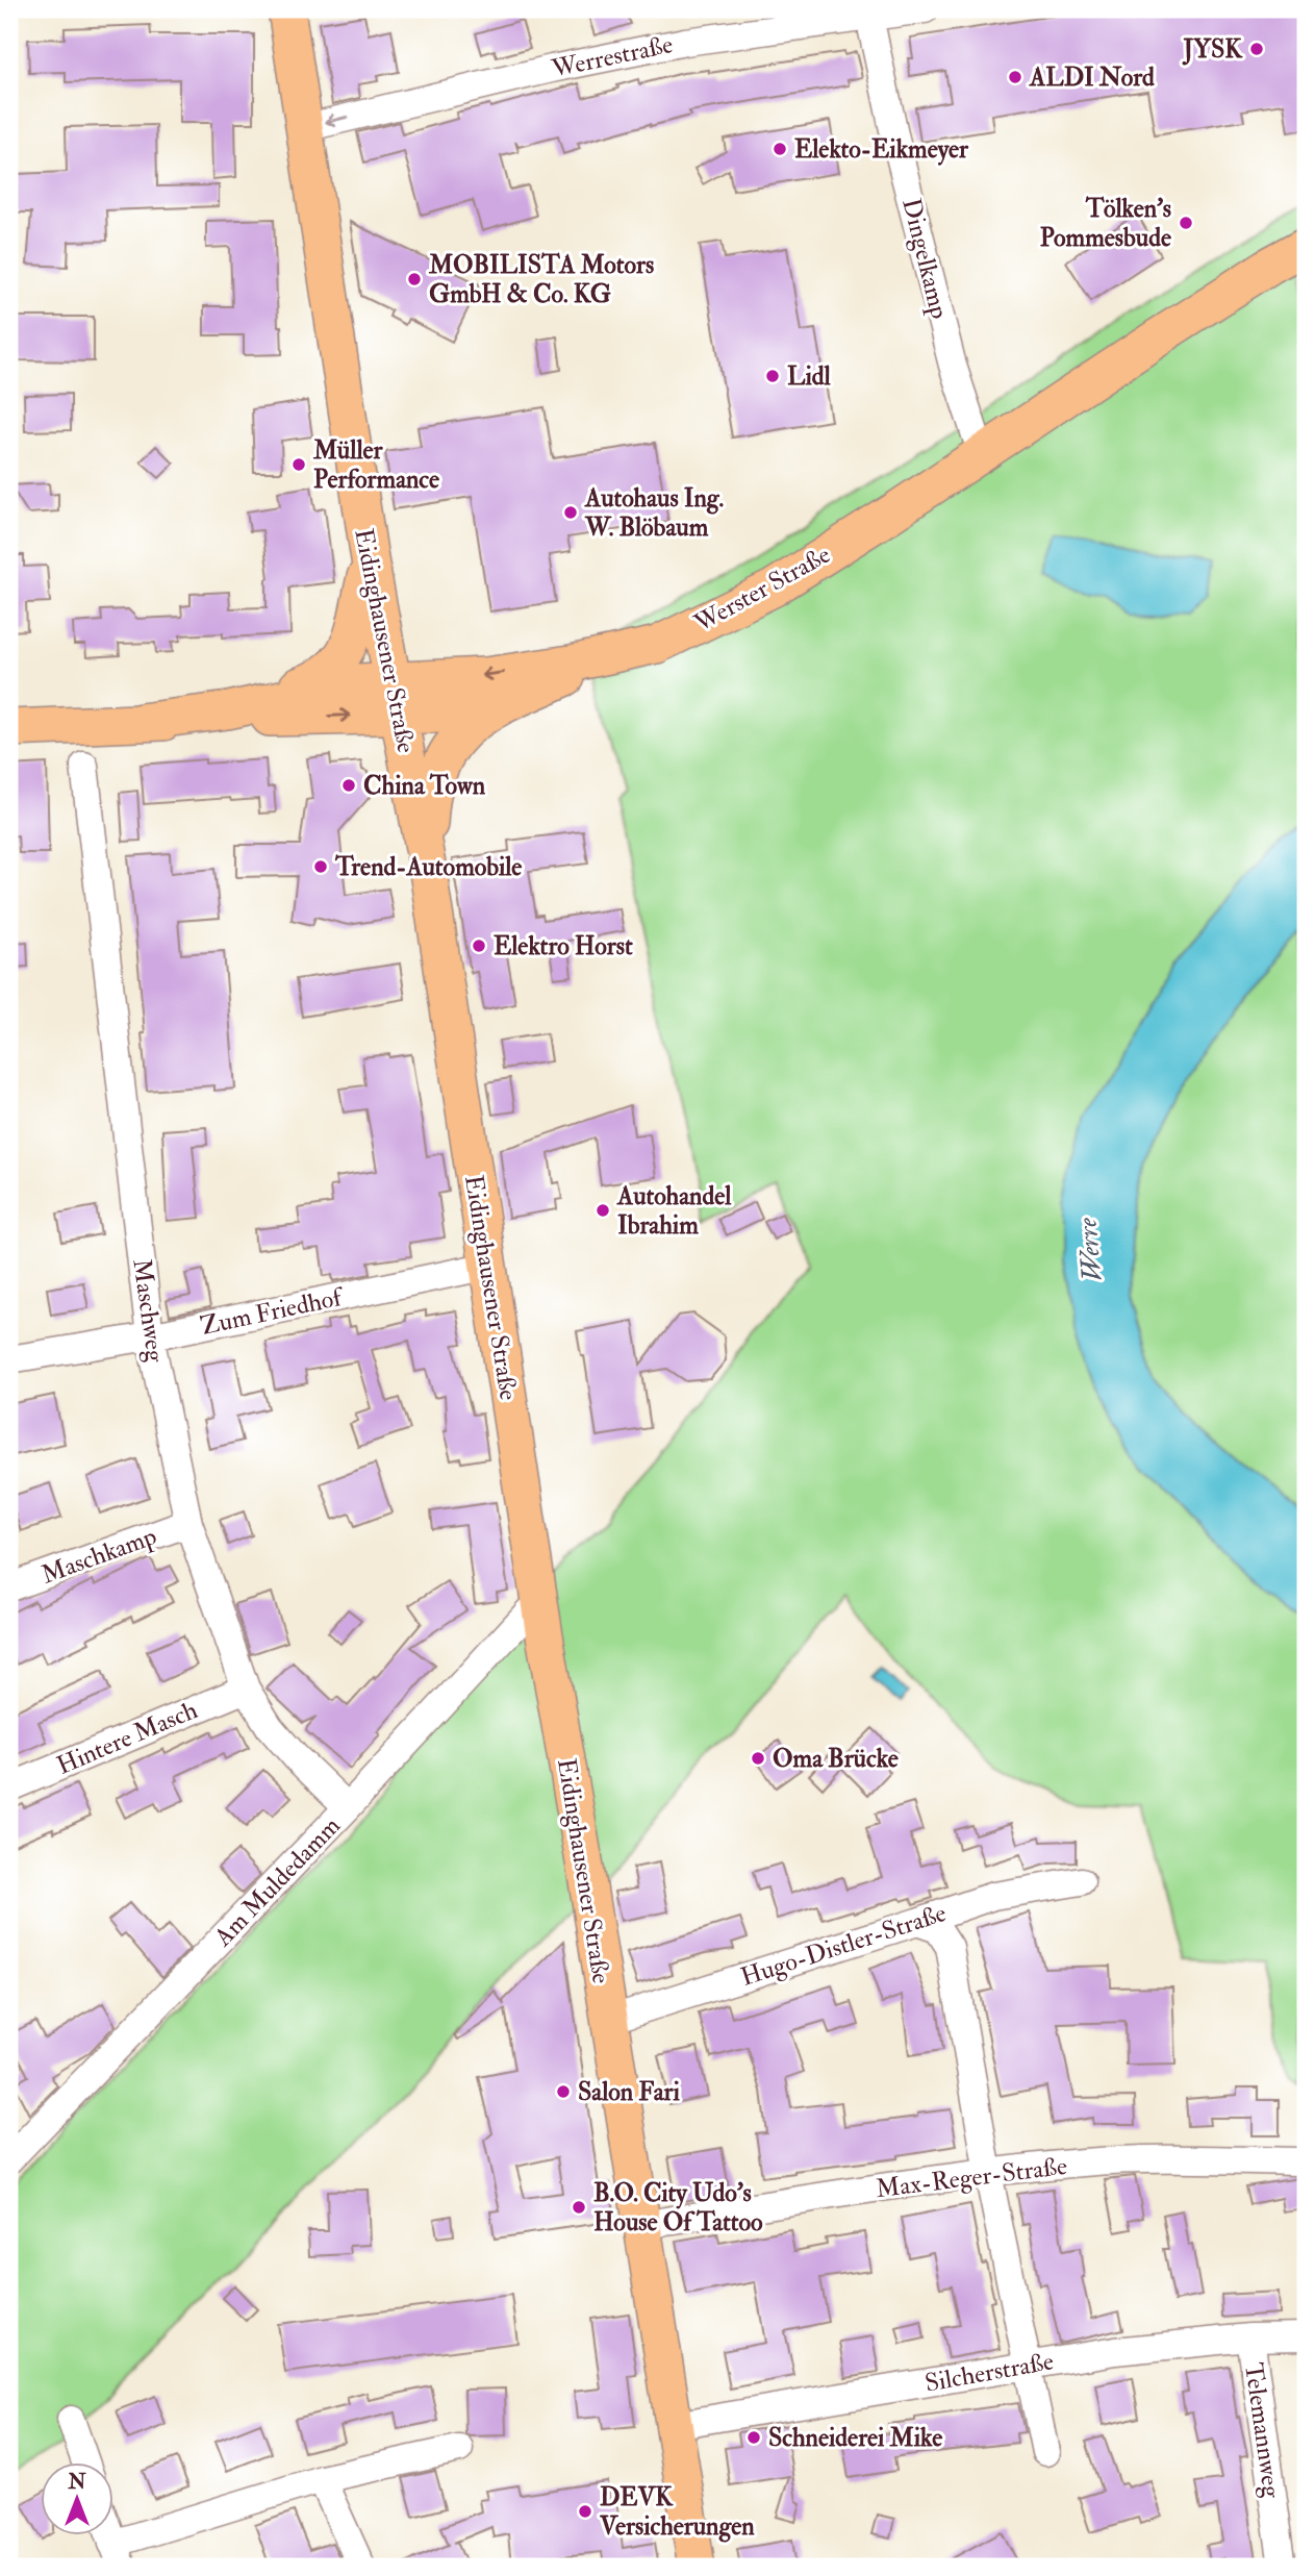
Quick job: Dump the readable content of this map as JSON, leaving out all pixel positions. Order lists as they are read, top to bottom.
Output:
{
  "streets": {
    "main road": ["Werster Straße", "Eidinghausener Straße"],
    "street": [
      "Werrestraße",
      "Dingelkamp",
      "Maschweg",
      "Zum Friedhof",
      "Maschkamp",
      "Hintere Masch",
      "Am Muldedamm",
      "Hugo-Distler-Straße",
      "Max-Reger-Straße",
      "Silcherstraße",
      "Telemannweg"
    ]
  },
  "crossings": [
    ["Werrestraße", "Dingelkamp"],
    ["Werrestraße", "Eidinghausener Straße"],
    ["Dingelkamp", "Werster Straße"],
    ["Werster Straße", "Eidinghausener Straße"],
    ["Eidinghausener Straße", "Zum Friedhof"],
    ["Eidinghausener Straße", "Am Muldedamm"],
    ["Eidinghausener Straße", "Hugo-Distler-Straße"],
    ["Eidinghausener Straße", "Max-Reger-Straße"],
    ["Eidinghausener Straße", "Silcherstraße"],
    ["Maschweg", "Zum Friedhof"],
    ["Maschweg", "Maschkamp"],
    ["Maschweg", "Hintere Masch"],
    ["Maschweg", "Am Muldedamm"],
    ["Silcherstraße", "Telemannweg"]
  ],
  "one_way": ["Werrestraße"],
  "water": ["Werre"],
  "places": [
    "JYSK",
    "ALDI Nord",
    "Elekto-Eikmeyer",
    "Tölken's Pommesbude",
    "MOBILISTA Motors GmbH & Co. KG",
    "Lidl",
    "Müller Performance",
    "Autohaus Ing. W. Blöbaum",
    "China Town",
    "Trend-Automobile",
    "Elektro Horst",
    "Autohandel Ibrahim",
    "Oma Brücke",
    "Salon Fari",
    "B.O. City Udo's House Of Tattoo",
    "Schneiderei Mike",
    "DEVK Versicherungen"
  ],
  "north": "top"
}
